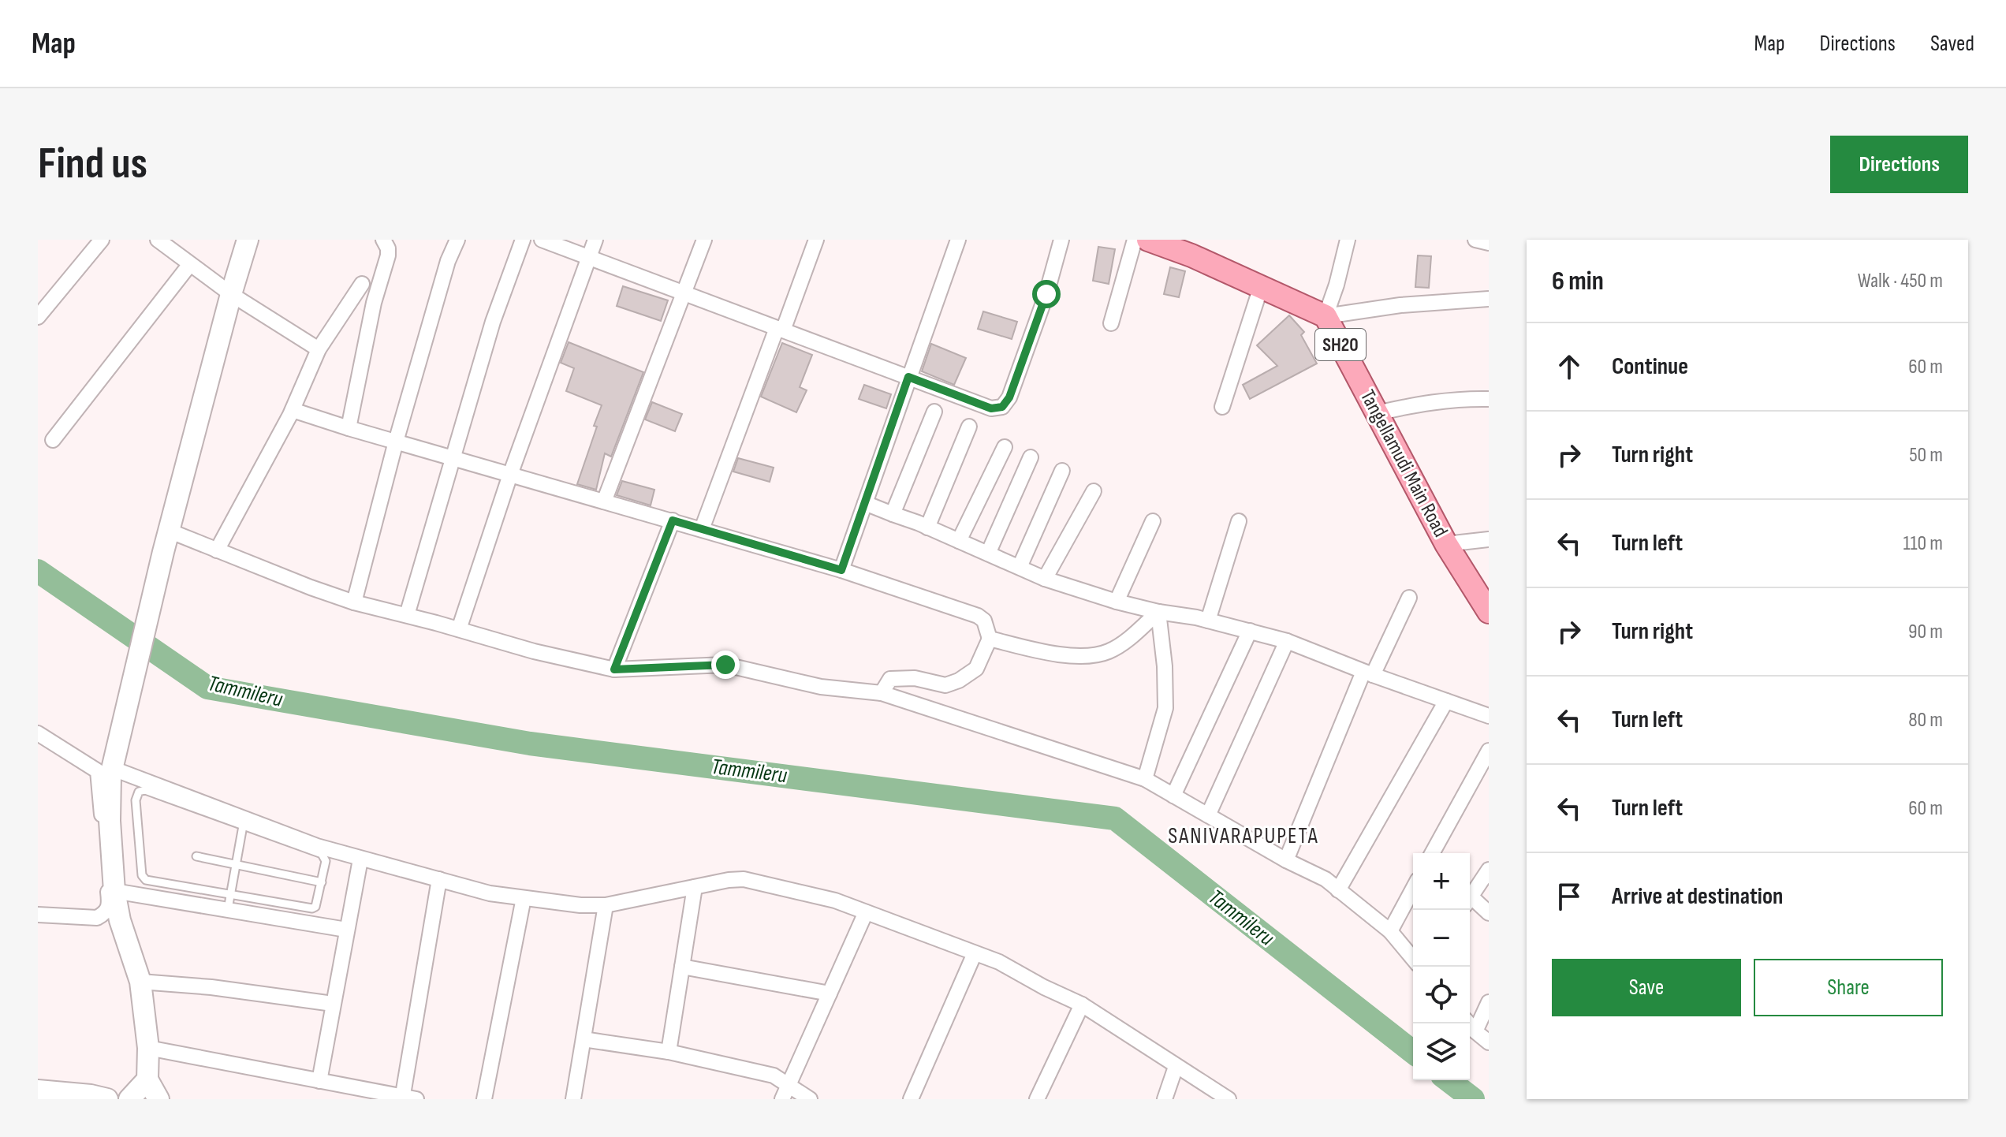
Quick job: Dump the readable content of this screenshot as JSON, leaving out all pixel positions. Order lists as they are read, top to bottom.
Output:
{
  "streets": {
    "main road": ["SH20", "Tangellamudi Main Road"]
  },
  "crossings": [
    ["SH20", "Tangellamudi Main Road"]
  ],
  "districts": ["SANIVARAPUPETA"],
  "water": ["Tammileru"],
  "page": {
    "header": "Map",
    "nav": ["Map", "Directions", "Saved"],
    "buttons": [
      "Directions",
      ["Save", "Share"]
    ],
    "title": "Find us",
    "heading": ["6 min", "Walk · 450 m"],
    "list": [
      ["Continue", "60 m"],
      ["Turn right", "50 m"],
      ["Turn left", "110 m"],
      ["Turn right", "90 m"],
      ["Turn left", "80 m"],
      ["Turn left", "60 m"],
      "Arrive at destination"
    ],
    "map_buttons": ["+", "−"]
  }
}
